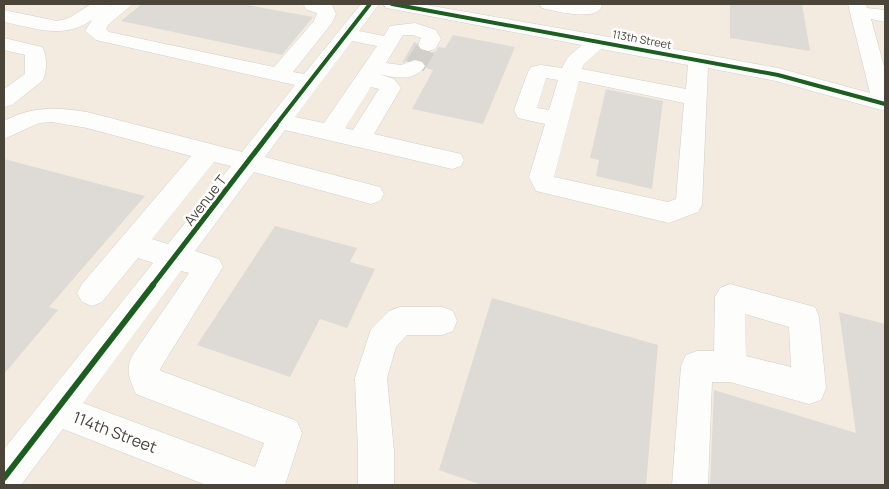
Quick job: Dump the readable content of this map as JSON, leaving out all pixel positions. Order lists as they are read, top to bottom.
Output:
{
  "streets": {
    "street": ["113th Street", "Avenue T", "114th Street"]
  },
  "crossings": [
    ["Avenue T", "114th Street"]
  ]
}
